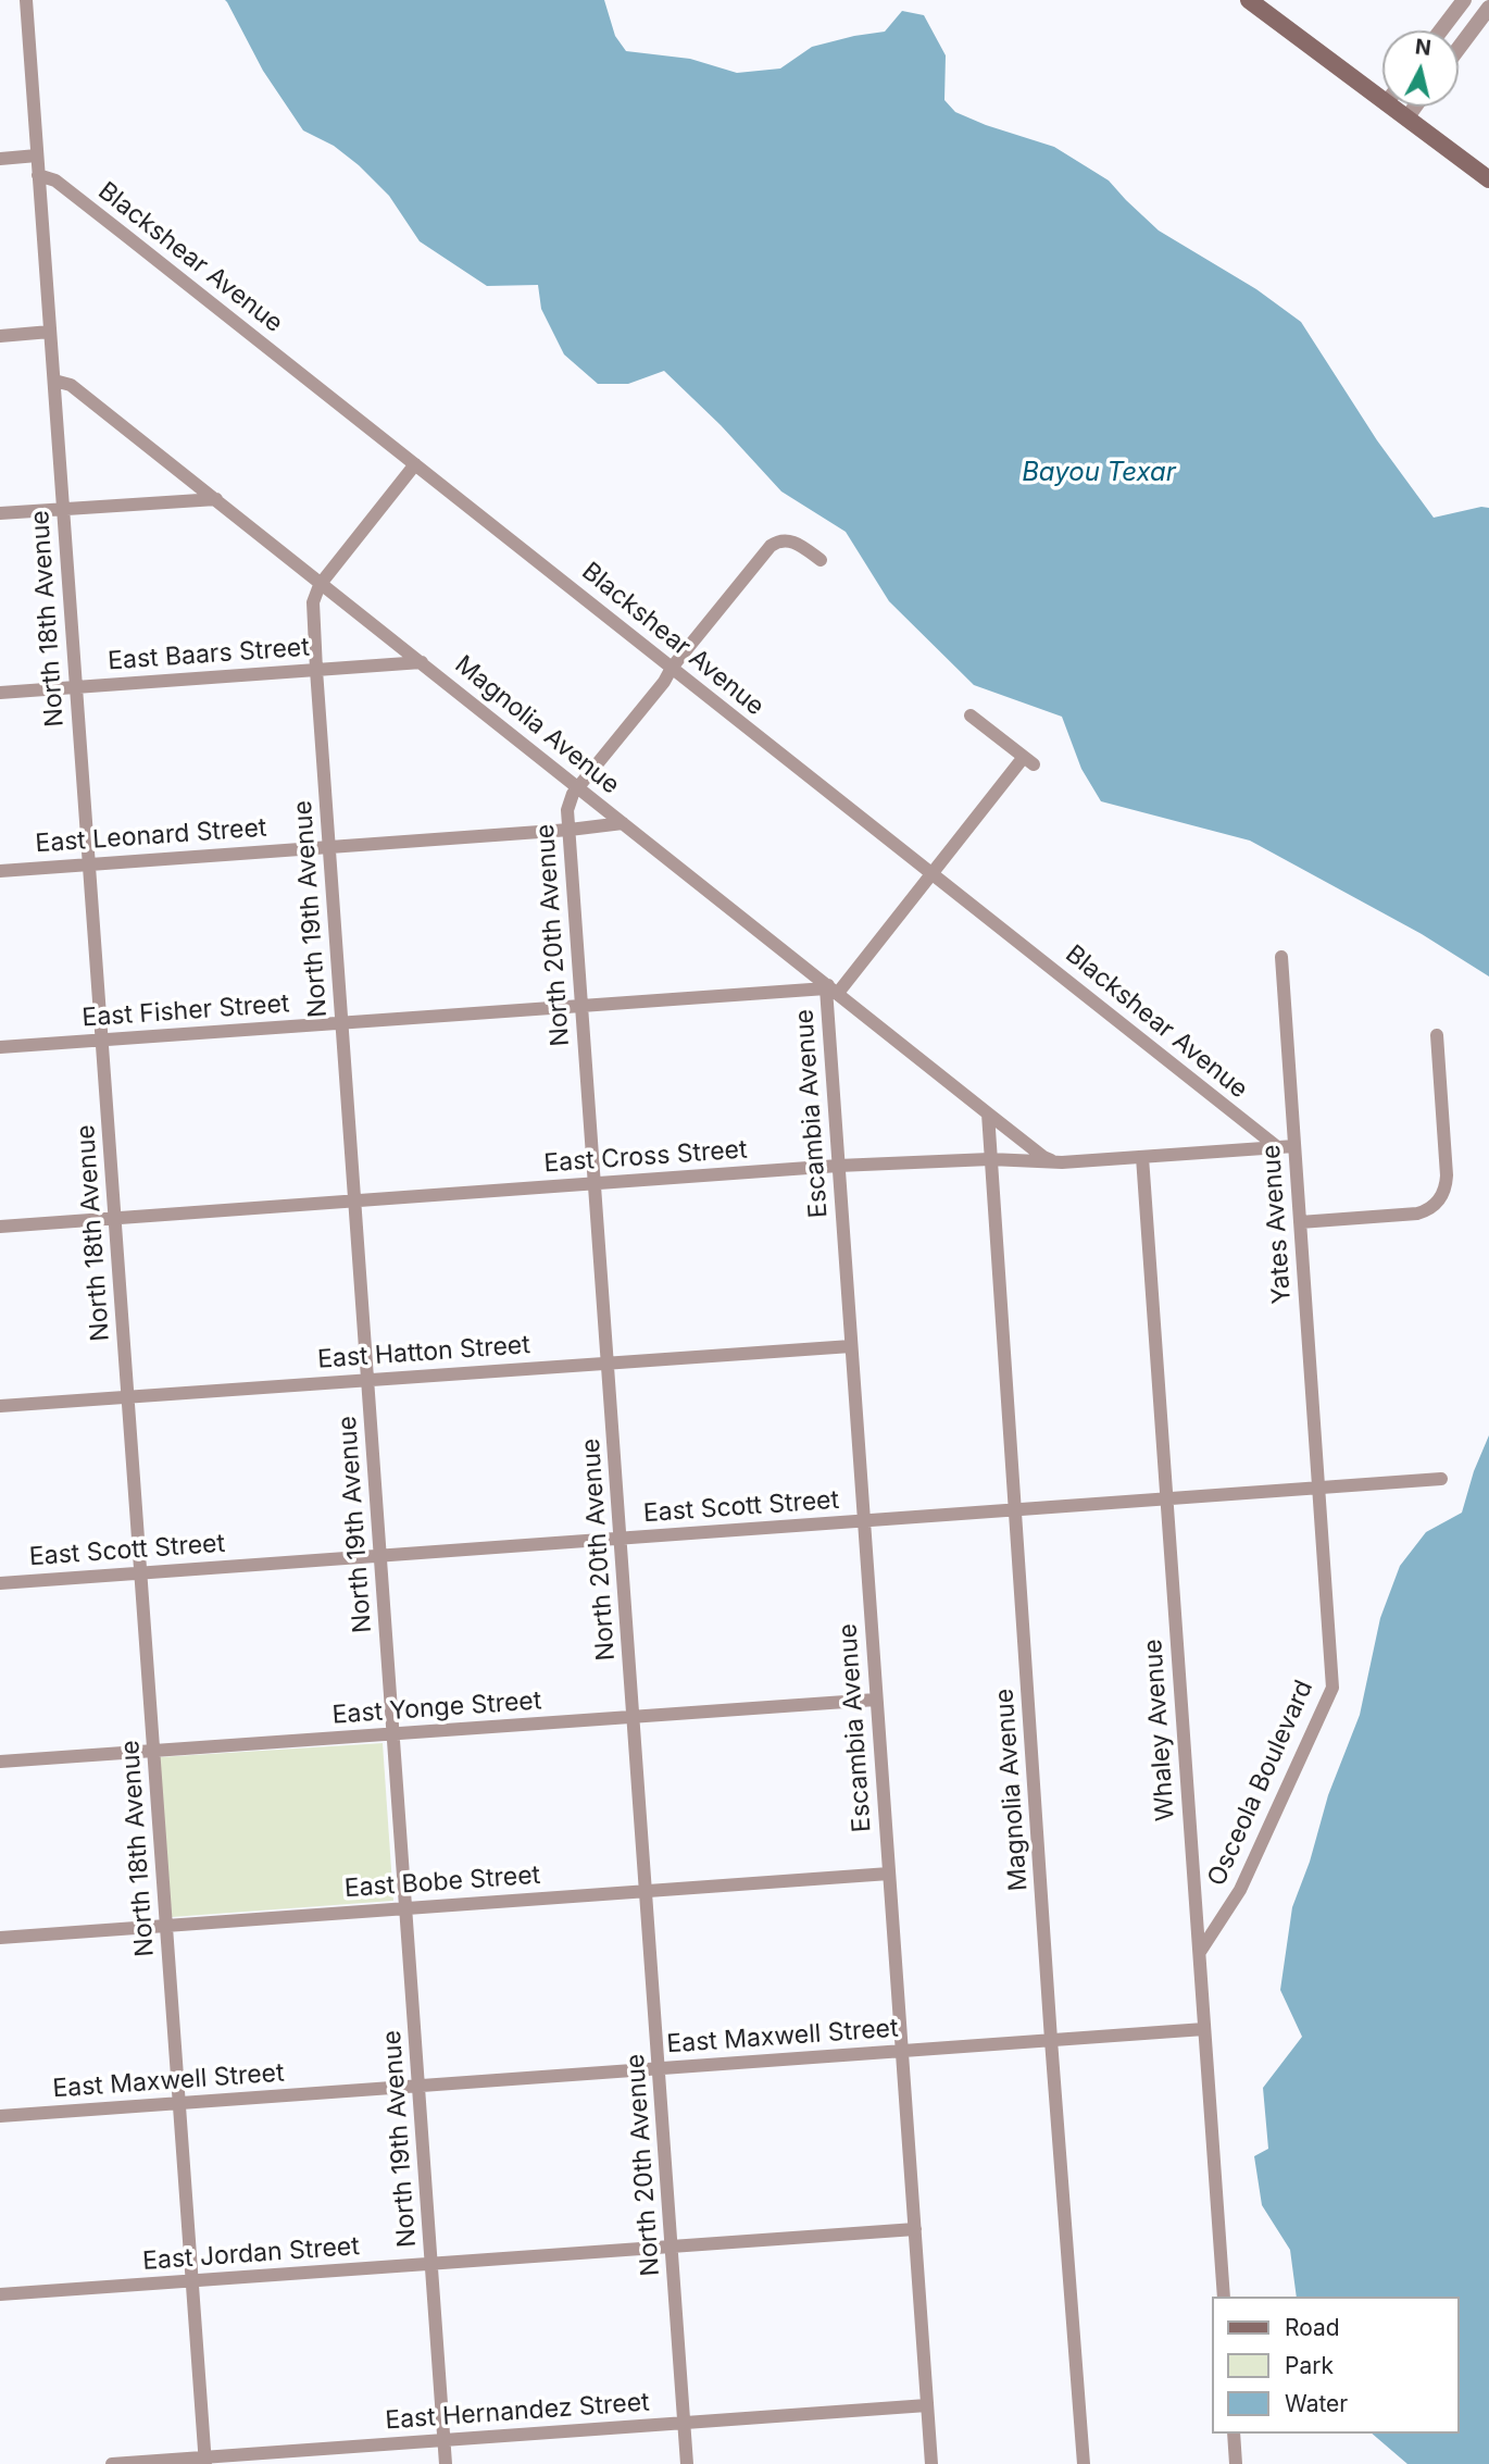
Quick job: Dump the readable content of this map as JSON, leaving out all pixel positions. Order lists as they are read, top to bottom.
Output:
{
  "streets": {
    "street": [
      "Blackshear Avenue",
      "North 18th Avenue",
      "East Baars Street",
      "Magnolia Avenue",
      "East Leonard Street",
      "North 19th Avenue",
      "North 20th Avenue",
      "East Fisher Street",
      "Escambia Avenue",
      "East Cross Street",
      "Yates Avenue",
      "East Hatton Street",
      "East Scott Street",
      "East Yonge Street",
      "Whaley Avenue",
      "Osceola Boulevard",
      "East Bobe Street",
      "East Maxwell Street",
      "East Jordan Street",
      "East Hernandez Street"
    ]
  },
  "crossings": [
    ["Blackshear Avenue", "North 18th Avenue"],
    ["Blackshear Avenue", "North 20th Avenue"],
    ["Blackshear Avenue", "Escambia Avenue"],
    ["Blackshear Avenue", "East Cross Street"],
    ["North 18th Avenue", "East Baars Street"],
    ["North 18th Avenue", "Magnolia Avenue"],
    ["North 18th Avenue", "East Leonard Street"],
    ["North 18th Avenue", "East Fisher Street"],
    ["North 18th Avenue", "East Cross Street"],
    ["North 18th Avenue", "East Hatton Street"],
    ["North 18th Avenue", "East Scott Street"],
    ["North 18th Avenue", "East Yonge Street"],
    ["North 18th Avenue", "East Bobe Street"],
    ["North 18th Avenue", "East Maxwell Street"],
    ["North 18th Avenue", "East Jordan Street"],
    ["North 18th Avenue", "East Hernandez Street"],
    ["East Baars Street", "Magnolia Avenue"],
    ["East Baars Street", "North 19th Avenue"],
    ["Magnolia Avenue", "East Leonard Street"],
    ["Magnolia Avenue", "North 19th Avenue"],
    ["Magnolia Avenue", "North 20th Avenue"],
    ["Magnolia Avenue", "East Fisher Street"],
    ["Magnolia Avenue", "Escambia Avenue"],
    ["Magnolia Avenue", "East Cross Street"],
    ["Magnolia Avenue", "East Scott Street"],
    ["Magnolia Avenue", "East Maxwell Street"],
    ["East Leonard Street", "North 19th Avenue"],
    ["East Leonard Street", "North 20th Avenue"],
    ["North 19th Avenue", "East Fisher Street"],
    ["North 19th Avenue", "East Cross Street"],
    ["North 19th Avenue", "East Hatton Street"],
    ["North 19th Avenue", "East Scott Street"],
    ["North 19th Avenue", "East Yonge Street"],
    ["North 19th Avenue", "East Bobe Street"],
    ["North 19th Avenue", "East Maxwell Street"],
    ["North 19th Avenue", "East Jordan Street"],
    ["North 19th Avenue", "East Hernandez Street"],
    ["North 20th Avenue", "East Fisher Street"],
    ["North 20th Avenue", "East Cross Street"],
    ["North 20th Avenue", "East Hatton Street"],
    ["North 20th Avenue", "East Scott Street"],
    ["North 20th Avenue", "East Yonge Street"],
    ["North 20th Avenue", "East Bobe Street"],
    ["North 20th Avenue", "East Maxwell Street"],
    ["North 20th Avenue", "East Jordan Street"],
    ["North 20th Avenue", "East Hernandez Street"],
    ["East Fisher Street", "Escambia Avenue"],
    ["Escambia Avenue", "East Cross Street"],
    ["Escambia Avenue", "East Hatton Street"],
    ["Escambia Avenue", "East Scott Street"],
    ["Escambia Avenue", "East Yonge Street"],
    ["Escambia Avenue", "East Bobe Street"],
    ["Escambia Avenue", "East Maxwell Street"],
    ["Escambia Avenue", "East Jordan Street"],
    ["Escambia Avenue", "East Hernandez Street"],
    ["East Cross Street", "Yates Avenue"],
    ["East Cross Street", "Whaley Avenue"],
    ["Yates Avenue", "East Scott Street"],
    ["Yates Avenue", "Osceola Boulevard"],
    ["East Scott Street", "Whaley Avenue"],
    ["East Scott Street", "Osceola Boulevard"],
    ["Whaley Avenue", "Osceola Boulevard"],
    ["Whaley Avenue", "East Maxwell Street"]
  ],
  "water": ["Bayou Texar"],
  "legend": ["Road", "Park", "Water"],
  "north": "top"
}
